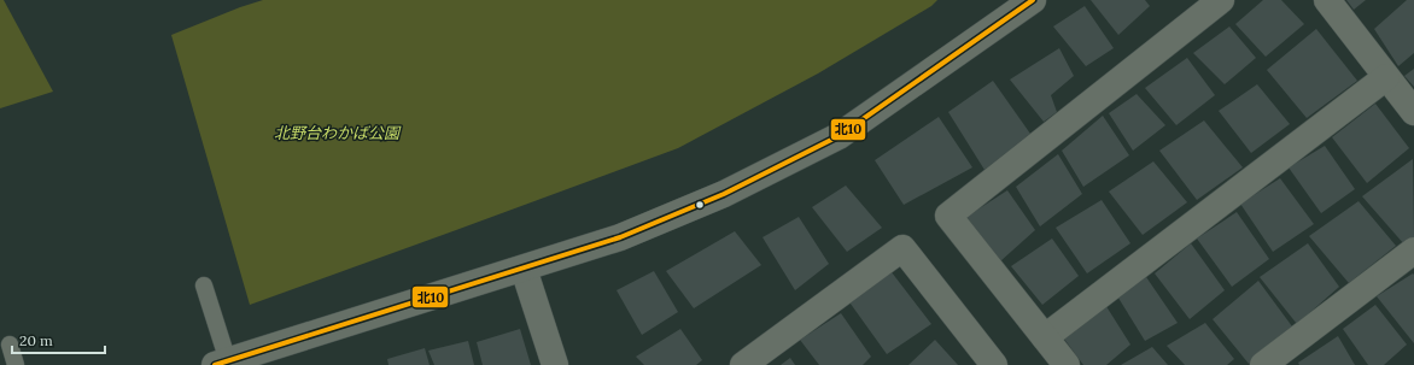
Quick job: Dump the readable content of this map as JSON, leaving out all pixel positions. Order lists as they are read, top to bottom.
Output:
{
  "parks": ["北野台わかば公園"],
  "lines": ["transit line 北10"],
  "scale_bar": "20 m"
}
